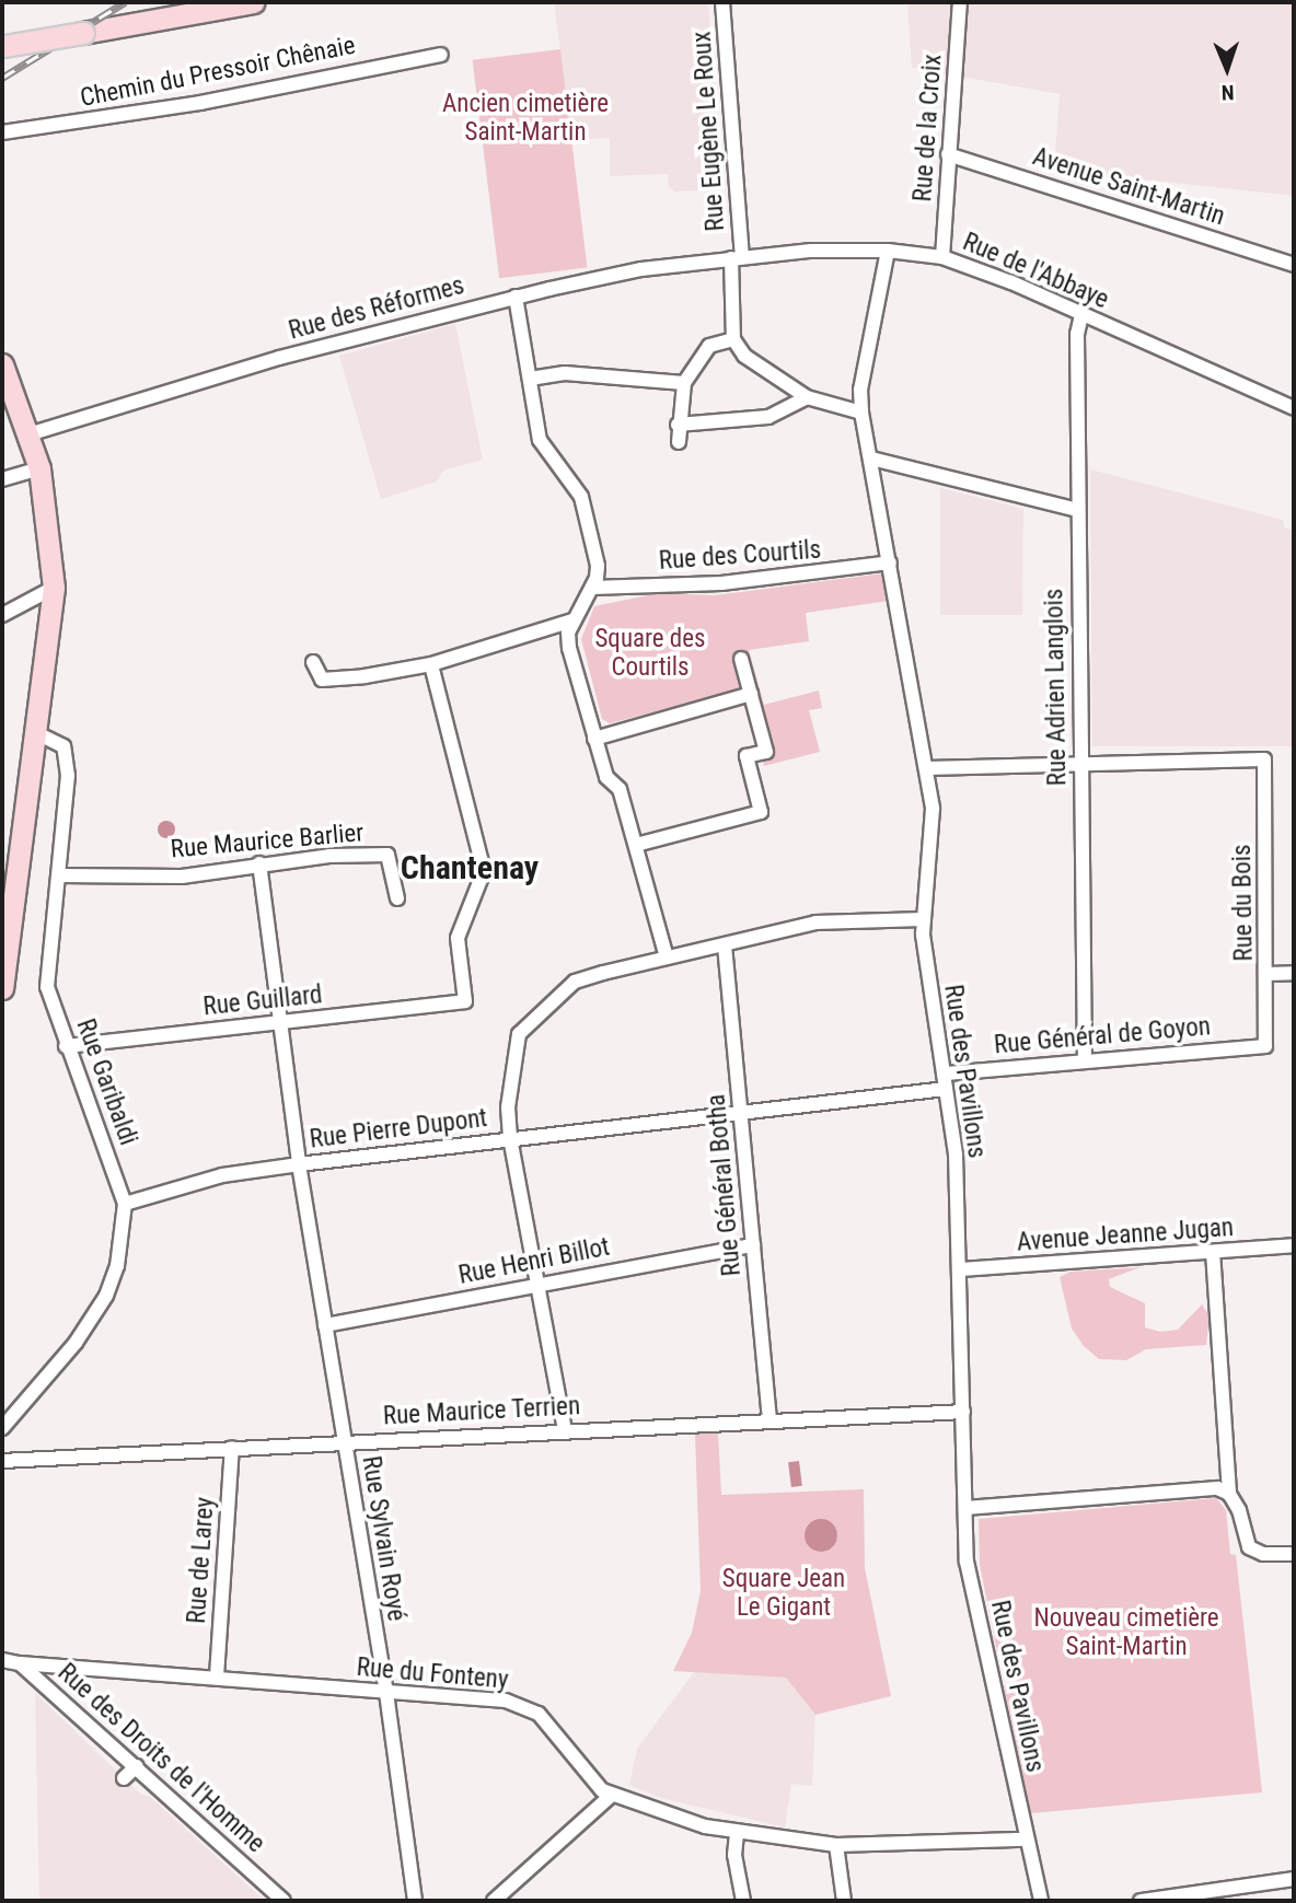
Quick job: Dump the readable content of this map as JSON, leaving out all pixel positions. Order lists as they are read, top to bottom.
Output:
{
  "streets": {
    "street": [
      "Chemin du Pressoir Chênaie",
      "Rue de la Croix",
      "Rue Eugène Le Roux",
      "Avenue Saint-Martin",
      "Rue de l'Abbaye",
      "Rue des Réformes",
      "Rue des Courtils",
      "Rue Adrien Langlois",
      "Rue Maurice Barlier",
      "Rue du Bois",
      "Rue Guillard",
      "Rue Général de Goyon",
      "Rue des Pavillons",
      "Rue Garibaldi",
      "Rue Pierre Dupont",
      "Rue Général Botha",
      "Avenue Jeanne Jugan",
      "Rue Henri Billot",
      "Rue Maurice Terrien",
      "Rue Sylvain Royé",
      "Rue de Larey",
      "Rue du Fonteny",
      "Rue des Droits de l'Homme"
    ]
  },
  "crossings": [
    ["Rue de la Croix", "Avenue Saint-Martin"],
    ["Rue de la Croix", "Rue de l'Abbaye"],
    ["Rue Eugène Le Roux", "Rue de l'Abbaye"],
    ["Rue Eugène Le Roux", "Rue des Réformes"],
    ["Rue de l'Abbaye", "Rue des Réformes"],
    ["Rue de l'Abbaye", "Rue Adrien Langlois"],
    ["Rue de l'Abbaye", "Rue des Pavillons"],
    ["Rue des Courtils", "Rue des Pavillons"],
    ["Rue Adrien Langlois", "Rue du Bois"],
    ["Rue Adrien Langlois", "Rue Général de Goyon"],
    ["Rue Maurice Barlier", "Rue Garibaldi"],
    ["Rue Maurice Barlier", "Rue Sylvain Royé"],
    ["Rue du Bois", "Rue Général de Goyon"],
    ["Rue Guillard", "Rue Garibaldi"],
    ["Rue Guillard", "Rue Sylvain Royé"],
    ["Rue Général de Goyon", "Rue des Pavillons"],
    ["Rue des Pavillons", "Rue Pierre Dupont"],
    ["Rue des Pavillons", "Avenue Jeanne Jugan"],
    ["Rue des Pavillons", "Rue Maurice Terrien"],
    ["Rue des Pavillons", "Rue du Fonteny"],
    ["Rue Garibaldi", "Rue Pierre Dupont"],
    ["Rue Pierre Dupont", "Rue Général Botha"],
    ["Rue Pierre Dupont", "Rue Sylvain Royé"],
    ["Rue Général Botha", "Rue Henri Billot"],
    ["Rue Général Botha", "Rue Maurice Terrien"],
    ["Rue Henri Billot", "Rue Sylvain Royé"],
    ["Rue Maurice Terrien", "Rue Sylvain Royé"],
    ["Rue Maurice Terrien", "Rue de Larey"],
    ["Rue Sylvain Royé", "Rue du Fonteny"],
    ["Rue de Larey", "Rue du Fonteny"],
    ["Rue du Fonteny", "Rue des Droits de l'Homme"]
  ],
  "districts": ["Chantenay"],
  "parks": [
    "Ancien cimetière Saint-Martin",
    "Square des Courtils",
    "Square Jean Le Gigant",
    "Nouveau cimetière Saint-Martin"
  ],
  "north": "bottom"
}
